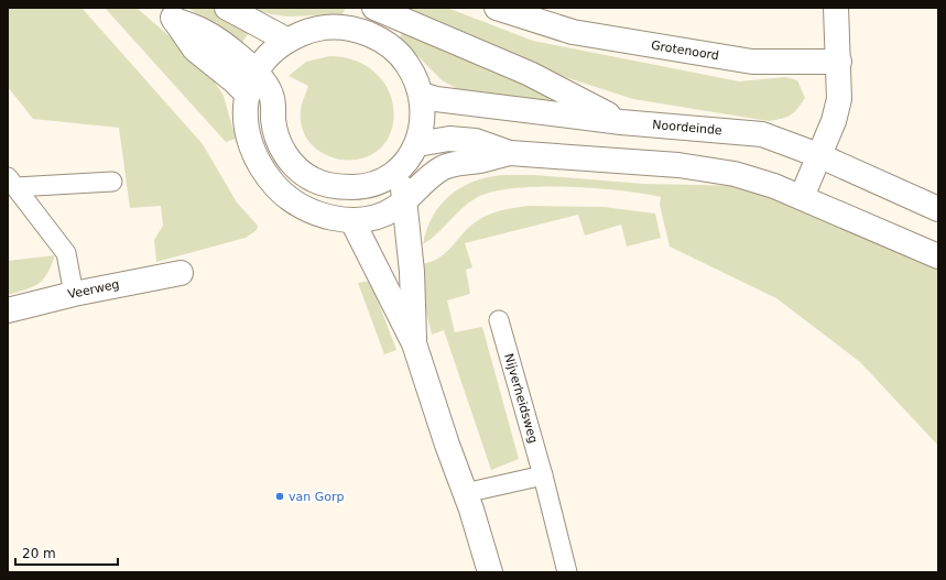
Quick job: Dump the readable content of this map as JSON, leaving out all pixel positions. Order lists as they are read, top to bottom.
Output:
{
  "streets": {
    "main road": ["Grotenoord", "Noordeinde", "Veerweg"],
    "lane": ["Nijverheidsweg"]
  },
  "places": ["van Gorp"],
  "scale_bar": "20 m"
}
